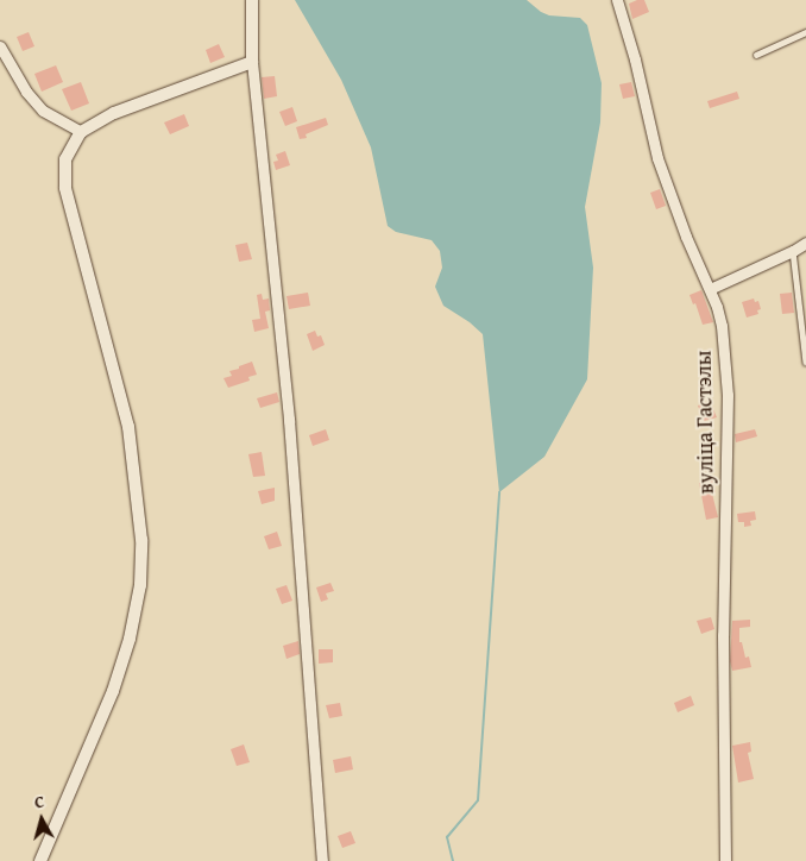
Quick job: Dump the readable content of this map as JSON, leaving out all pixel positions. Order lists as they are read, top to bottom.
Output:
{
  "streets": {
    "street": ["вуліца Гастэлы"]
  },
  "north": "top"
}
